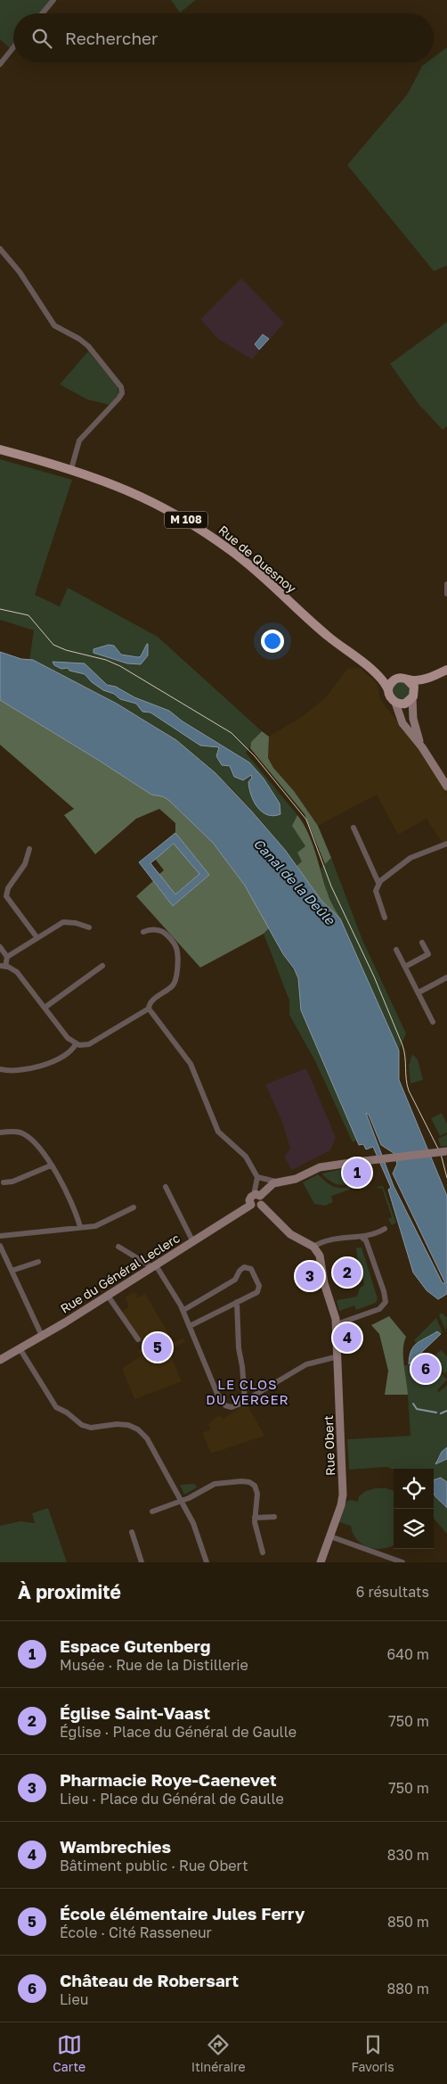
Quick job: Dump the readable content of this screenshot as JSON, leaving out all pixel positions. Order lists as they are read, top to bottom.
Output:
{
  "streets": {
    "main road": ["M 108", "Rue de Quesnoy"],
    "street": ["Rue du Général Leclerc", "Rue Obert"]
  },
  "districts": ["LE CLOS DU VERGER"],
  "water": ["Canal de la Deûle"],
  "page": {
    "search": "Rechercher",
    "pins": [
      "1",
      "2",
      "3",
      "4",
      "5",
      "6"
    ],
    "heading": ["À proximité", "6 résultats"],
    "list": [
      {
        "mark": "1",
        "name": "Espace Gutenberg",
        "note": "Musée · Rue de la Distillerie",
        "value": "640 m"
      },
      {
        "mark": "2",
        "name": "Église Saint-Vaast",
        "note": "Église · Place du Général de Gaulle",
        "value": "750 m"
      },
      {
        "mark": "3",
        "name": "Pharmacie Roye-Caenevet",
        "note": "Lieu · Place du Général de Gaulle",
        "value": "750 m"
      },
      {
        "mark": "4",
        "name": "Wambrechies",
        "note": "Bâtiment public · Rue Obert",
        "value": "830 m"
      },
      {
        "mark": "5",
        "name": "École élémentaire Jules Ferry",
        "note": "École · Cité Rasseneur",
        "value": "850 m"
      },
      {
        "mark": "6",
        "name": "Château de Robersart",
        "note": "Lieu",
        "value": "880 m"
      }
    ],
    "nav": ["Carte", "Itinéraire", "Favoris"]
  }
}
